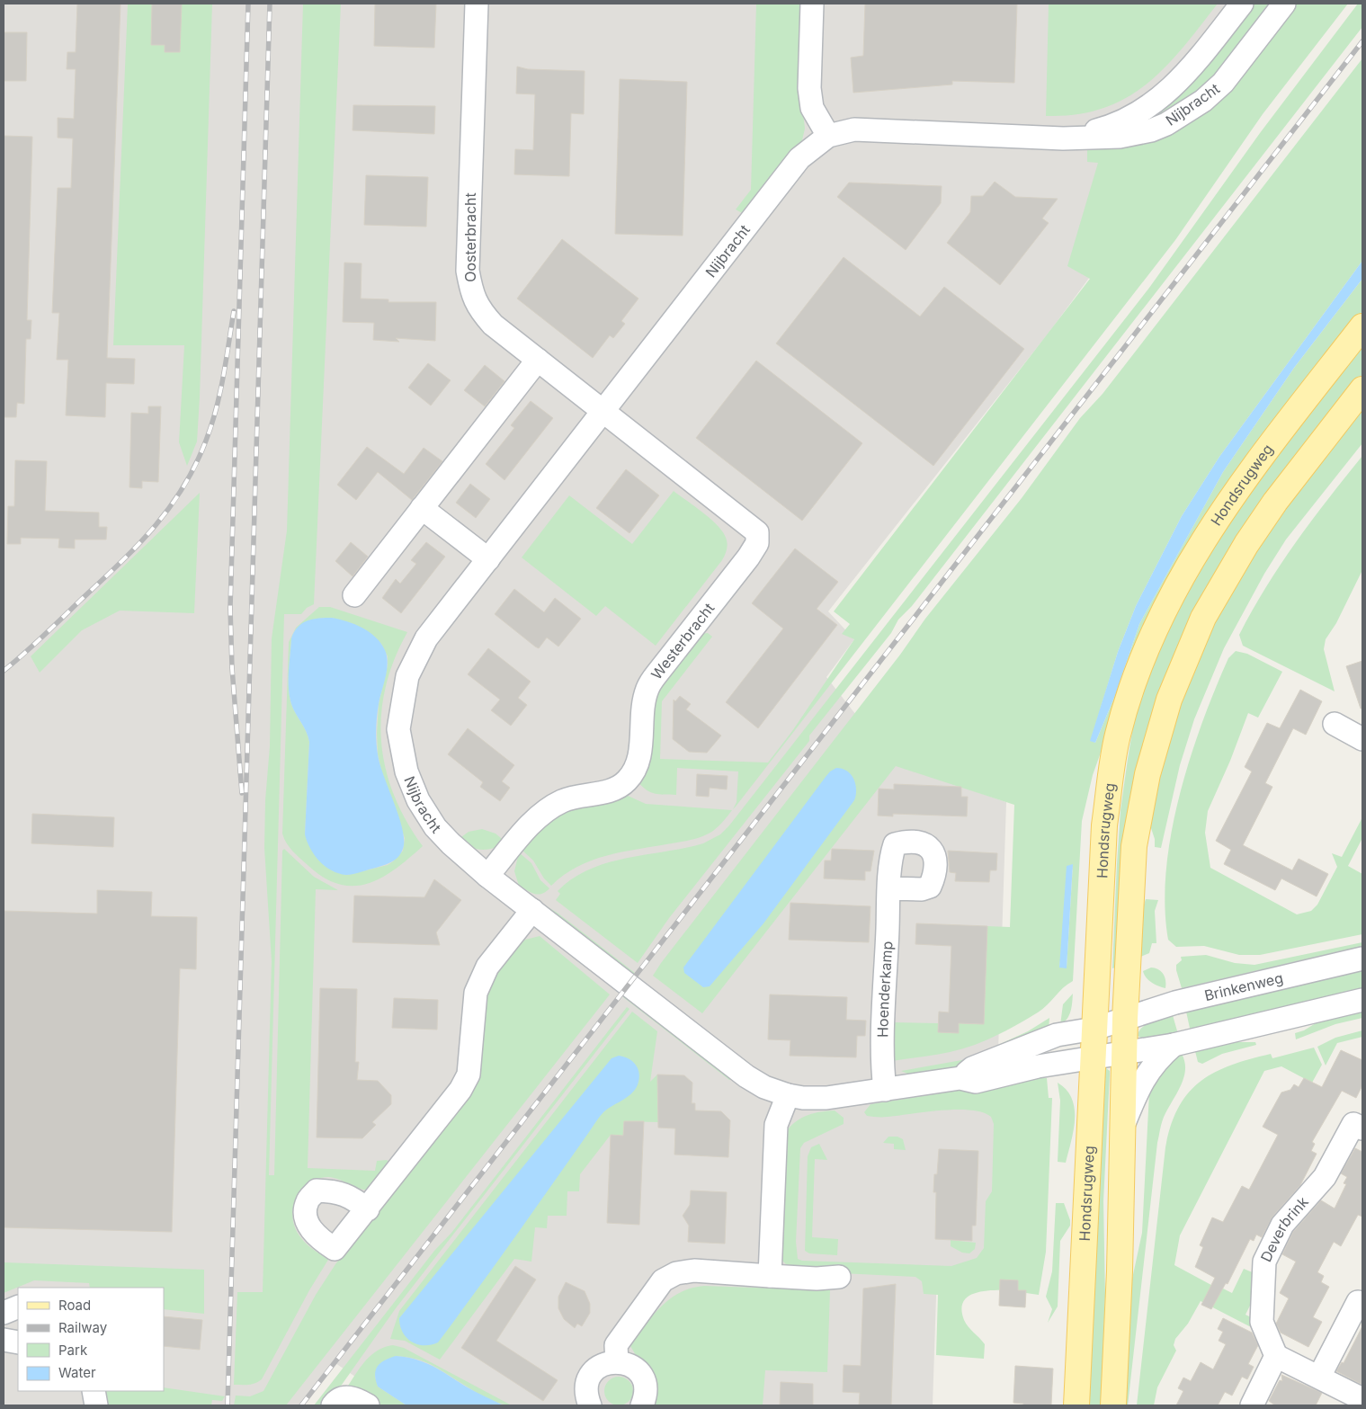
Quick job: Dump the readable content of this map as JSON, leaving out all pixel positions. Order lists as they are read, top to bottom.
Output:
{
  "streets": {
    "main road": ["Hondsrugweg"],
    "street": [
      "Nijbracht",
      "Oosterbracht",
      "Westerbracht",
      "Brinkenweg",
      "Hoenderkamp",
      "Deverbrink"
    ]
  },
  "crossings": [
    ["Nijbracht", "Oosterbracht"],
    ["Nijbracht", "Westerbracht"],
    ["Oosterbracht", "Westerbracht"],
    ["Hondsrugweg", "Brinkenweg"]
  ],
  "legend": [
    "Road",
    "Railway",
    "Park",
    "Water"
  ]
}
